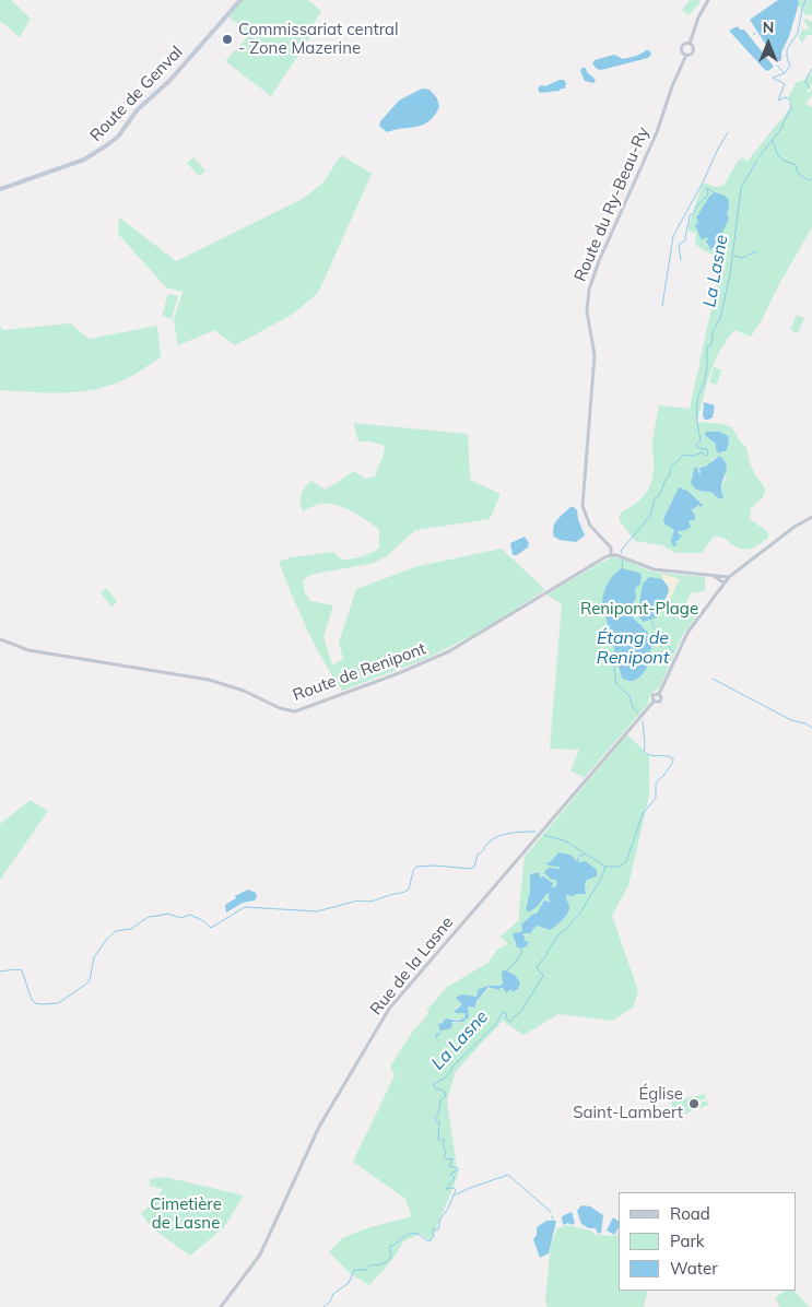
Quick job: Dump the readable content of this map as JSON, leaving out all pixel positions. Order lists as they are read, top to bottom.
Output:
{
  "streets": {
    "main road": ["Route de Genval"],
    "street": ["Route du Ry-Beau-Ry", "Route de Renipont", "Rue de la Lasne"]
  },
  "crossings": [
    ["Route du Ry-Beau-Ry", "Route de Renipont"]
  ],
  "water": ["La Lasne", "Étang de Renipont"],
  "parks": ["Renipont-Plage", "Cimetière de Lasne"],
  "places": ["Commissariat central - Zone Mazerine", "Église Saint-Lambert"],
  "legend": ["Road", "Park", "Water"],
  "north": "top"
}
